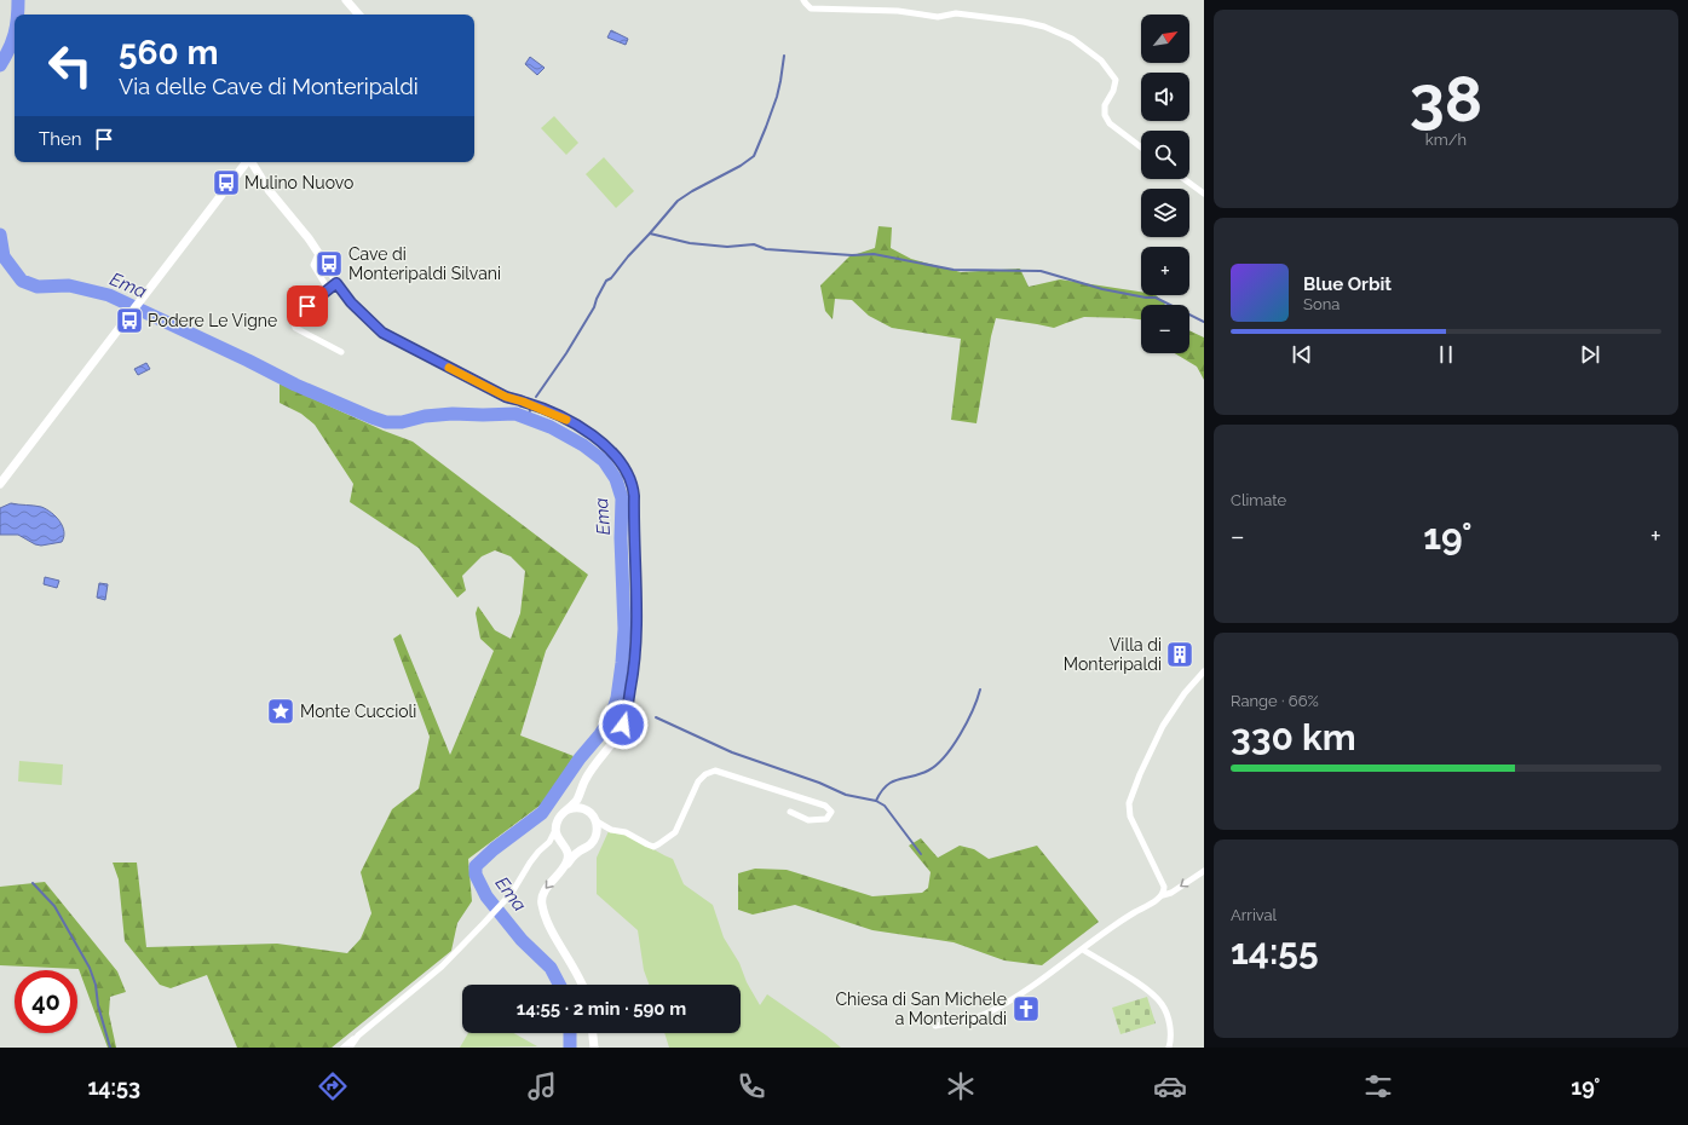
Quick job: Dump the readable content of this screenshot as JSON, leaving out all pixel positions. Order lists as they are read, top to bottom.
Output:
{
  "water": ["Ema"],
  "places": {
    "bus stop": ["Mulino Nuovo", "Cave di Monteripaldi Silvani", "Podere Le Vigne"],
    "building": ["Villa di Monteripaldi"],
    "place": ["Monte Cuccioli"],
    "church": ["Chiesa di San Michele a Monteripaldi"]
  },
  "north": "top right",
  "page": {
    "tile": [
      ["38", "km/h"],
      "Climate",
      ["Range · 66%", "330 km"],
      ["Arrival", "14:55"]
    ],
    "map_buttons": ["+", "−"],
    "turn": ["560 m", "Via delle Cave di Monteripaldi"],
    "then": "Then",
    "song": ["Blue Orbit", "Sona"],
    "heat": ["−", "19°", "+"],
    "limit": "40",
    "trip": "14:55 · 2 min · 590 m",
    "tabs": ["14:53", "19°"]
  }
}
